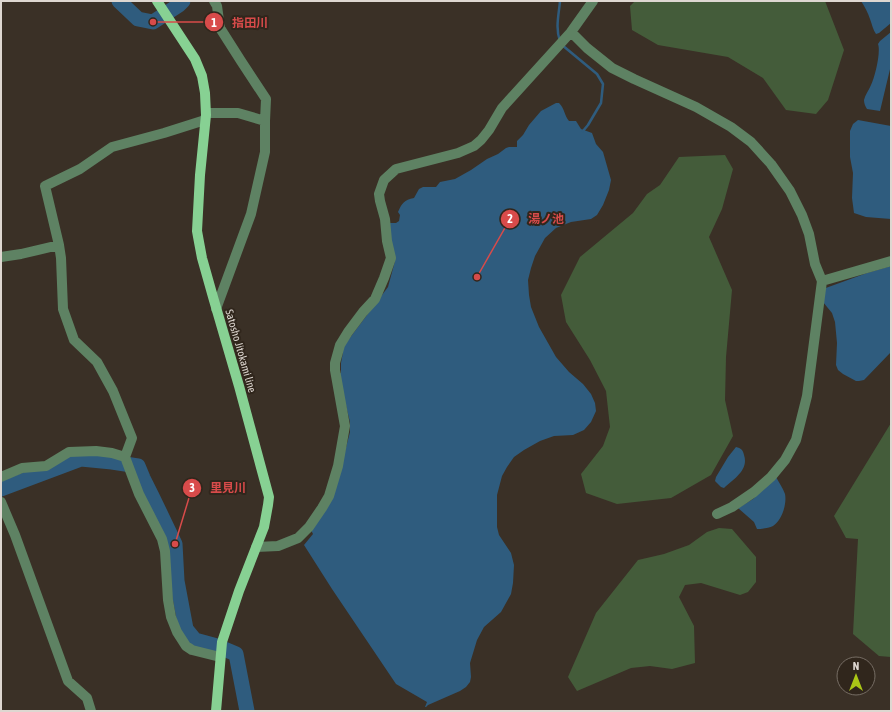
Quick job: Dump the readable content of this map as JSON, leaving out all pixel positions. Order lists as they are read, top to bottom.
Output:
{
  "streets": {
    "main road": ["Satosho Jitokami line"]
  },
  "places": ["指田川", "湯ノ池", "里見川"],
  "north": "top"
}
